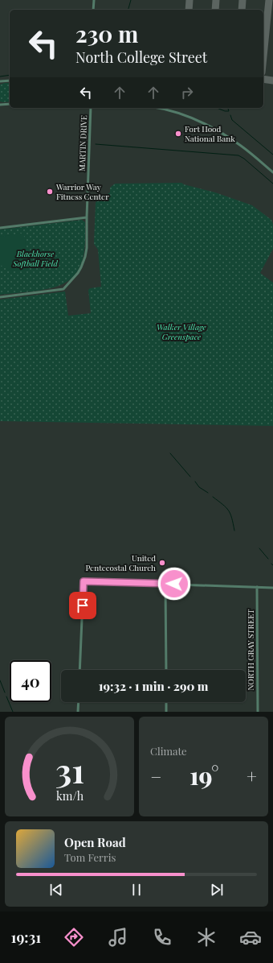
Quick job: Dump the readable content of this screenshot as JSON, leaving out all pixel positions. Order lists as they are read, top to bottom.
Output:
{
  "streets": {
    "street": ["MARTIN DRIVE", "NORTH GRAY STREET"]
  },
  "parks": ["Blackhorse Softball Field", "Walker Village Greenspace"],
  "places": ["Fort Hood National Bank", "Warrior Way Fitness Center", "United Pentecostal Church"],
  "page": {
    "turn": ["230 m", "North College Street"],
    "limit": "40",
    "trip": "19:32 · 1 min · 290 m",
    "tile": "Climate",
    "heat": ["−", "19°", "+"],
    "song": ["Open Road", "Tom Ferris"],
    "tabs": "19:31",
    "gauge": ["31", "km/h"]
  }
}
